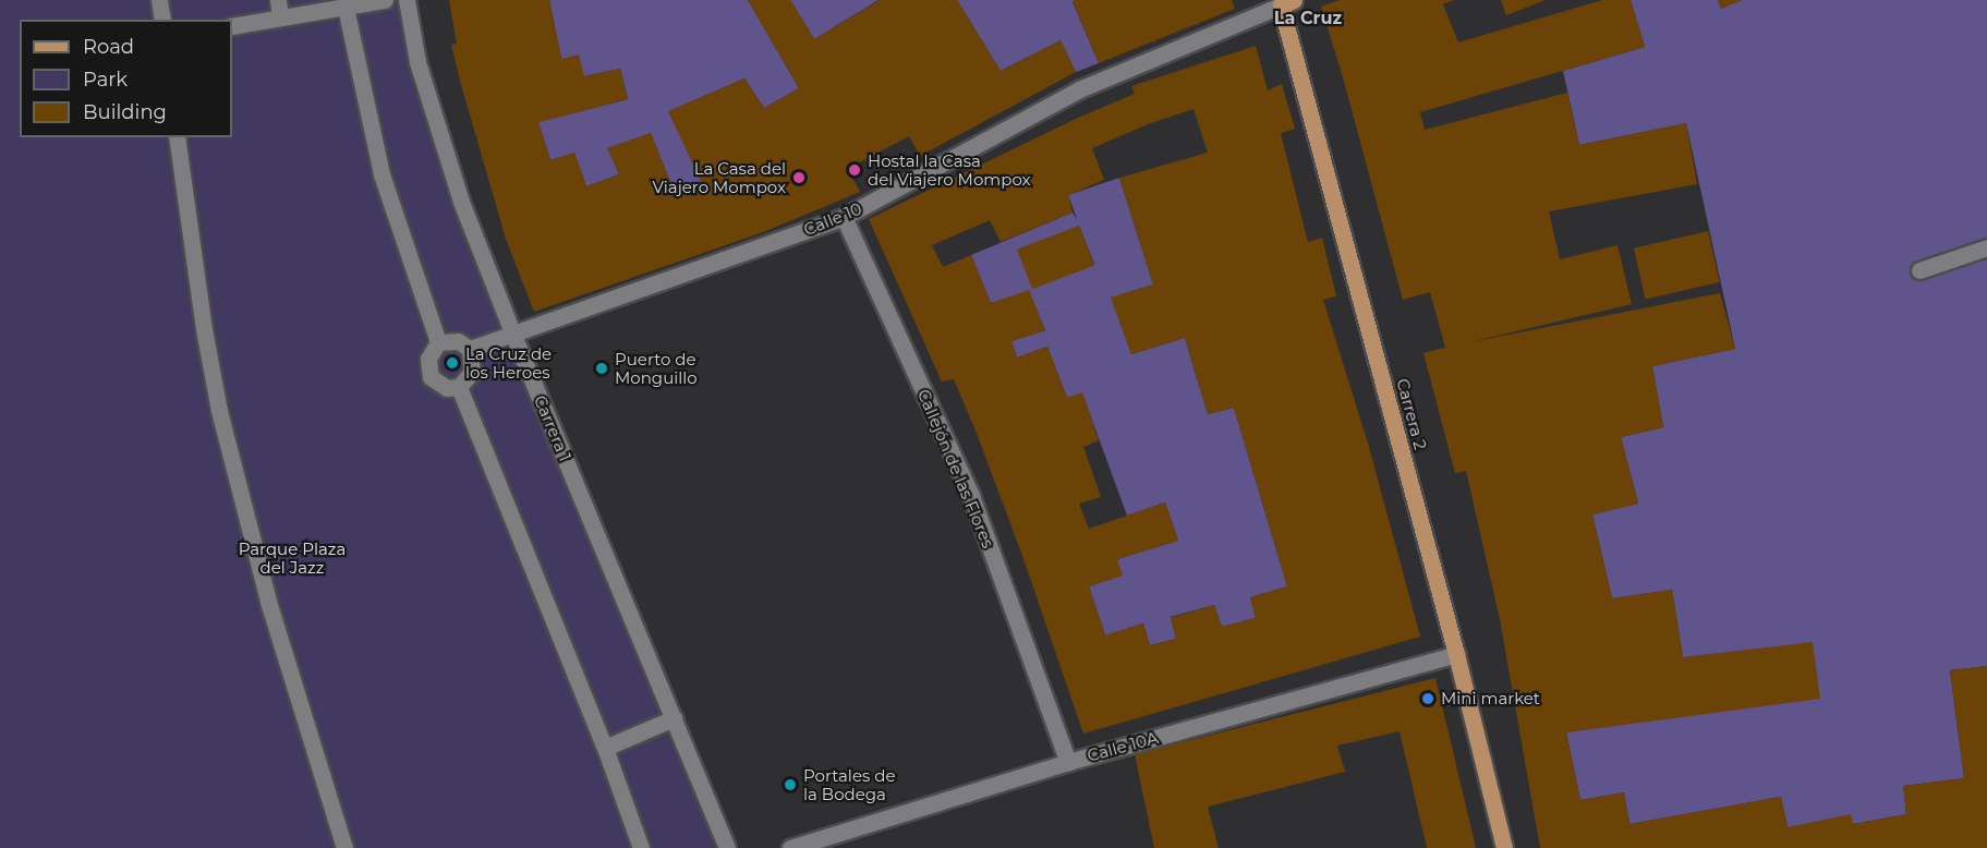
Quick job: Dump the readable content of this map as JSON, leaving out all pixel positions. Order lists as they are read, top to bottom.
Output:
{
  "streets": {
    "main road": ["Carrera 2"],
    "street": [
      "Calle 10",
      "Carrera 1",
      "Callejón de las Flores",
      "Calle 10A"
    ]
  },
  "crossings": [
    ["Calle 10", "Carrera 2"],
    ["Calle 10", "Carrera 1"],
    ["Calle 10", "Callejón de las Flores"],
    ["Carrera 2", "Calle 10A"],
    ["Callejón de las Flores", "Calle 10A"]
  ],
  "districts": ["La Cruz"],
  "parks": ["Parque Plaza del Jazz"],
  "places": [
    "Hostal la Casa del Viajero Mompox",
    "La Casa del Viajero Mompox",
    "La Cruz de los Heroes",
    "Puerto de Monguillo",
    "Mini market",
    "Portales de la Bodega"
  ],
  "legend": ["Road", "Park", "Building"]
}
